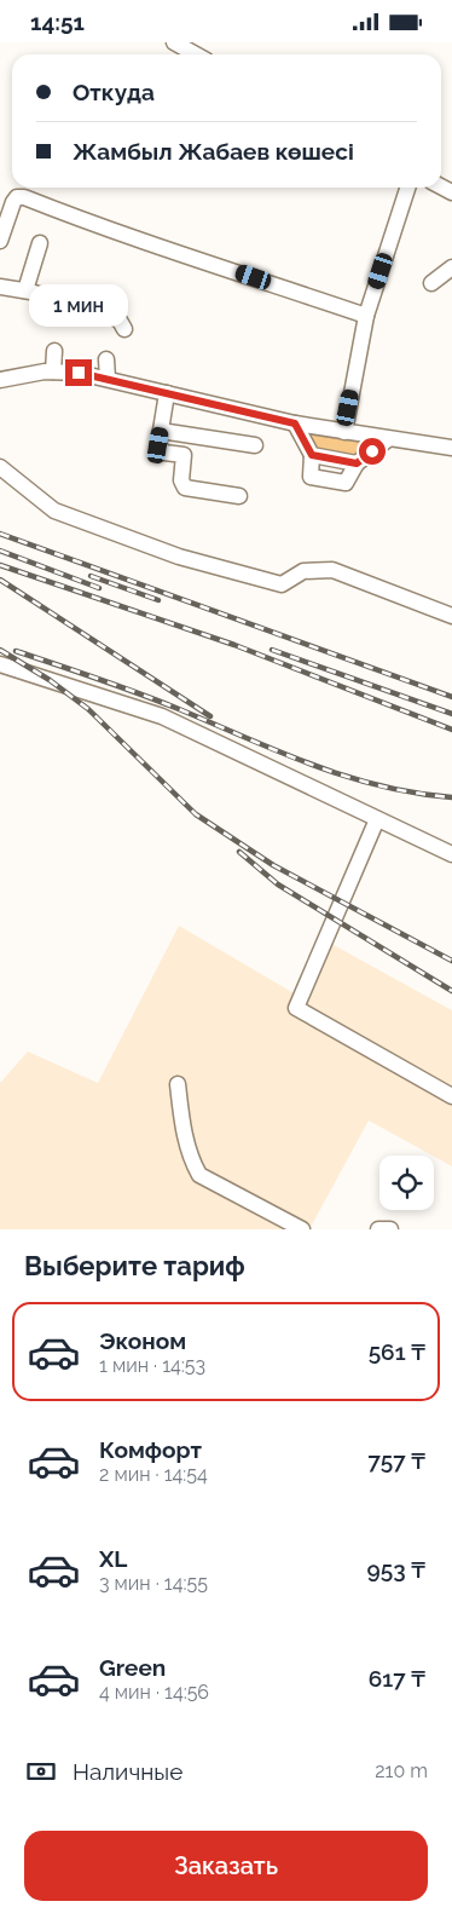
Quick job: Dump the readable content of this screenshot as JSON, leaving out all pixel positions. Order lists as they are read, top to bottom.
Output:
{
  "page": {
    "status": "14:51",
    "banner": ["Откуда", "Жамбыл Жабаев көшесі"],
    "bubble": "1 мин",
    "heading": "Выберите тариф",
    "list": [
      {
        "name": "Эконом",
        "note": "1 мин · 14:53",
        "value": "561 ₸"
      },
      {
        "name": "Комфорт",
        "note": "2 мин · 14:54",
        "value": "757 ₸"
      },
      {
        "name": "XL",
        "note": "3 мин · 14:55",
        "value": "953 ₸"
      },
      {
        "name": "Green",
        "note": "4 мин · 14:56",
        "value": "617 ₸"
      }
    ],
    "pay": ["Наличные", "210 m"],
    "buttons": "Заказать"
  }
}
